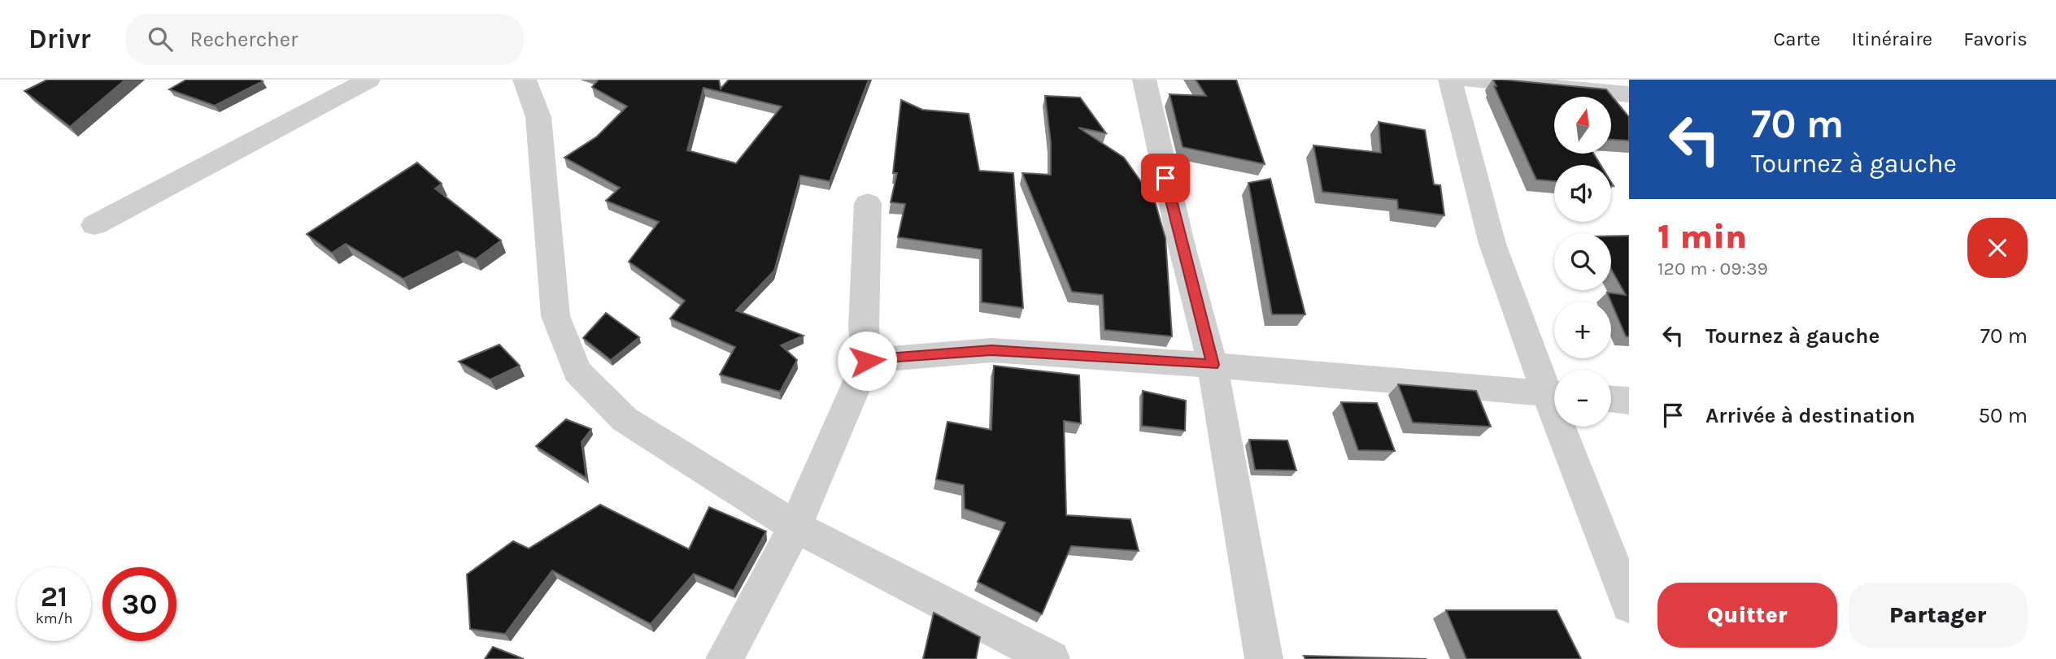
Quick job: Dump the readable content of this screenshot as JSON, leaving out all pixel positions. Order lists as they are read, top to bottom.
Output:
{
  "north": "top",
  "page": {
    "header": "Drivr",
    "search": "Rechercher",
    "nav": ["Carte", "Itinéraire", "Favoris"],
    "turn": ["70 m", "Tournez à gauche"],
    "map_buttons": ["+", "−"],
    "heading": ["1 min", "120 m · 09:39"],
    "list": [
      {
        "name": "Tournez à gauche",
        "value": "70 m"
      },
      {
        "name": "Arrivée à destination",
        "value": "50 m"
      }
    ],
    "speed": "21 km/h",
    "limit": "30",
    "buttons": ["Quitter", "Partager"]
  }
}
